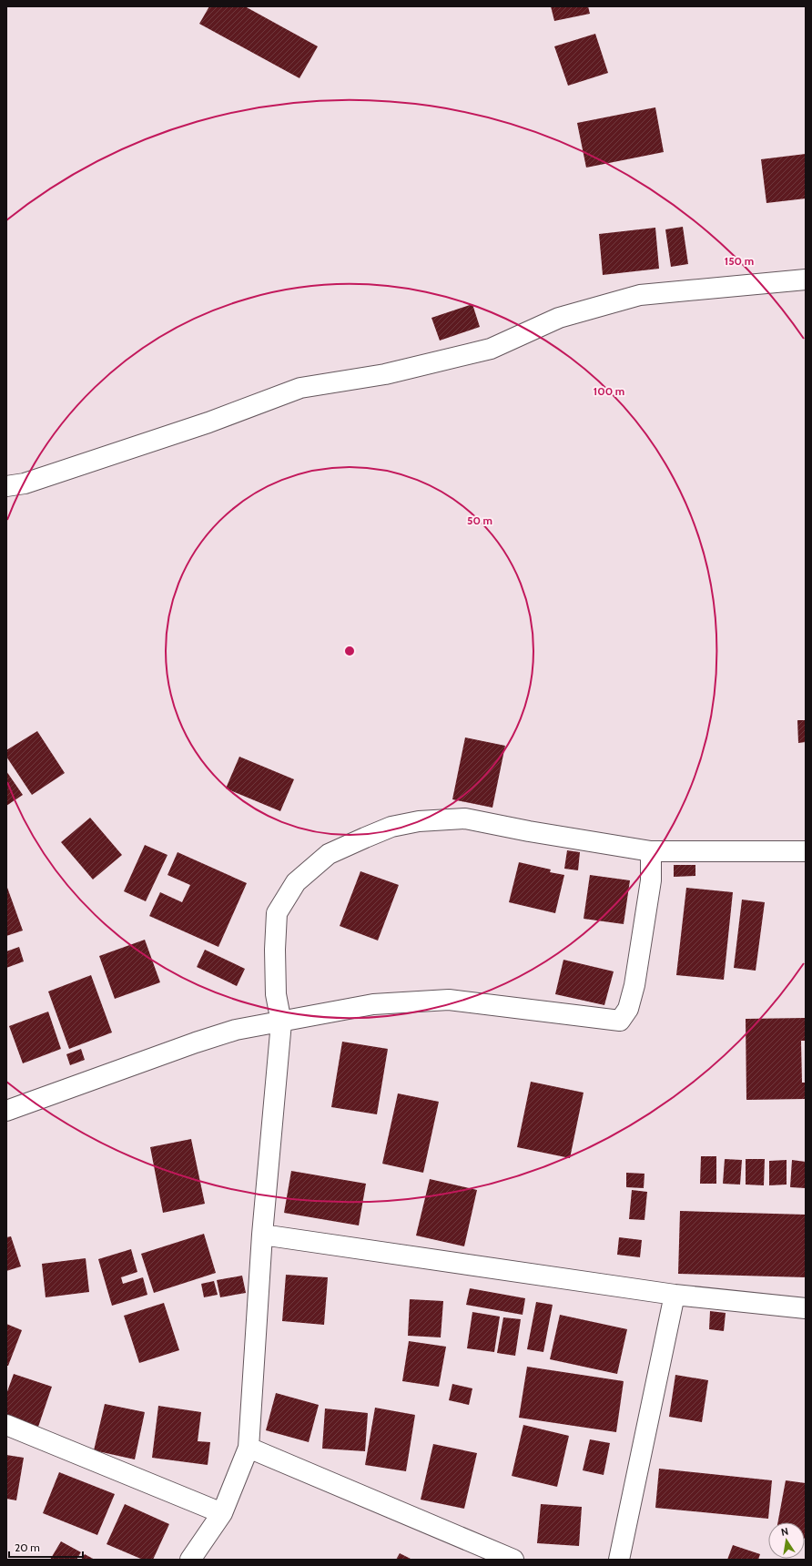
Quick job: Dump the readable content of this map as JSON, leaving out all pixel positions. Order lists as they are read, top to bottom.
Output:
{
  "scale_bar": "20 m",
  "north": "top",
  "rings": ["150 m", "100 m", "50 m"]
}
